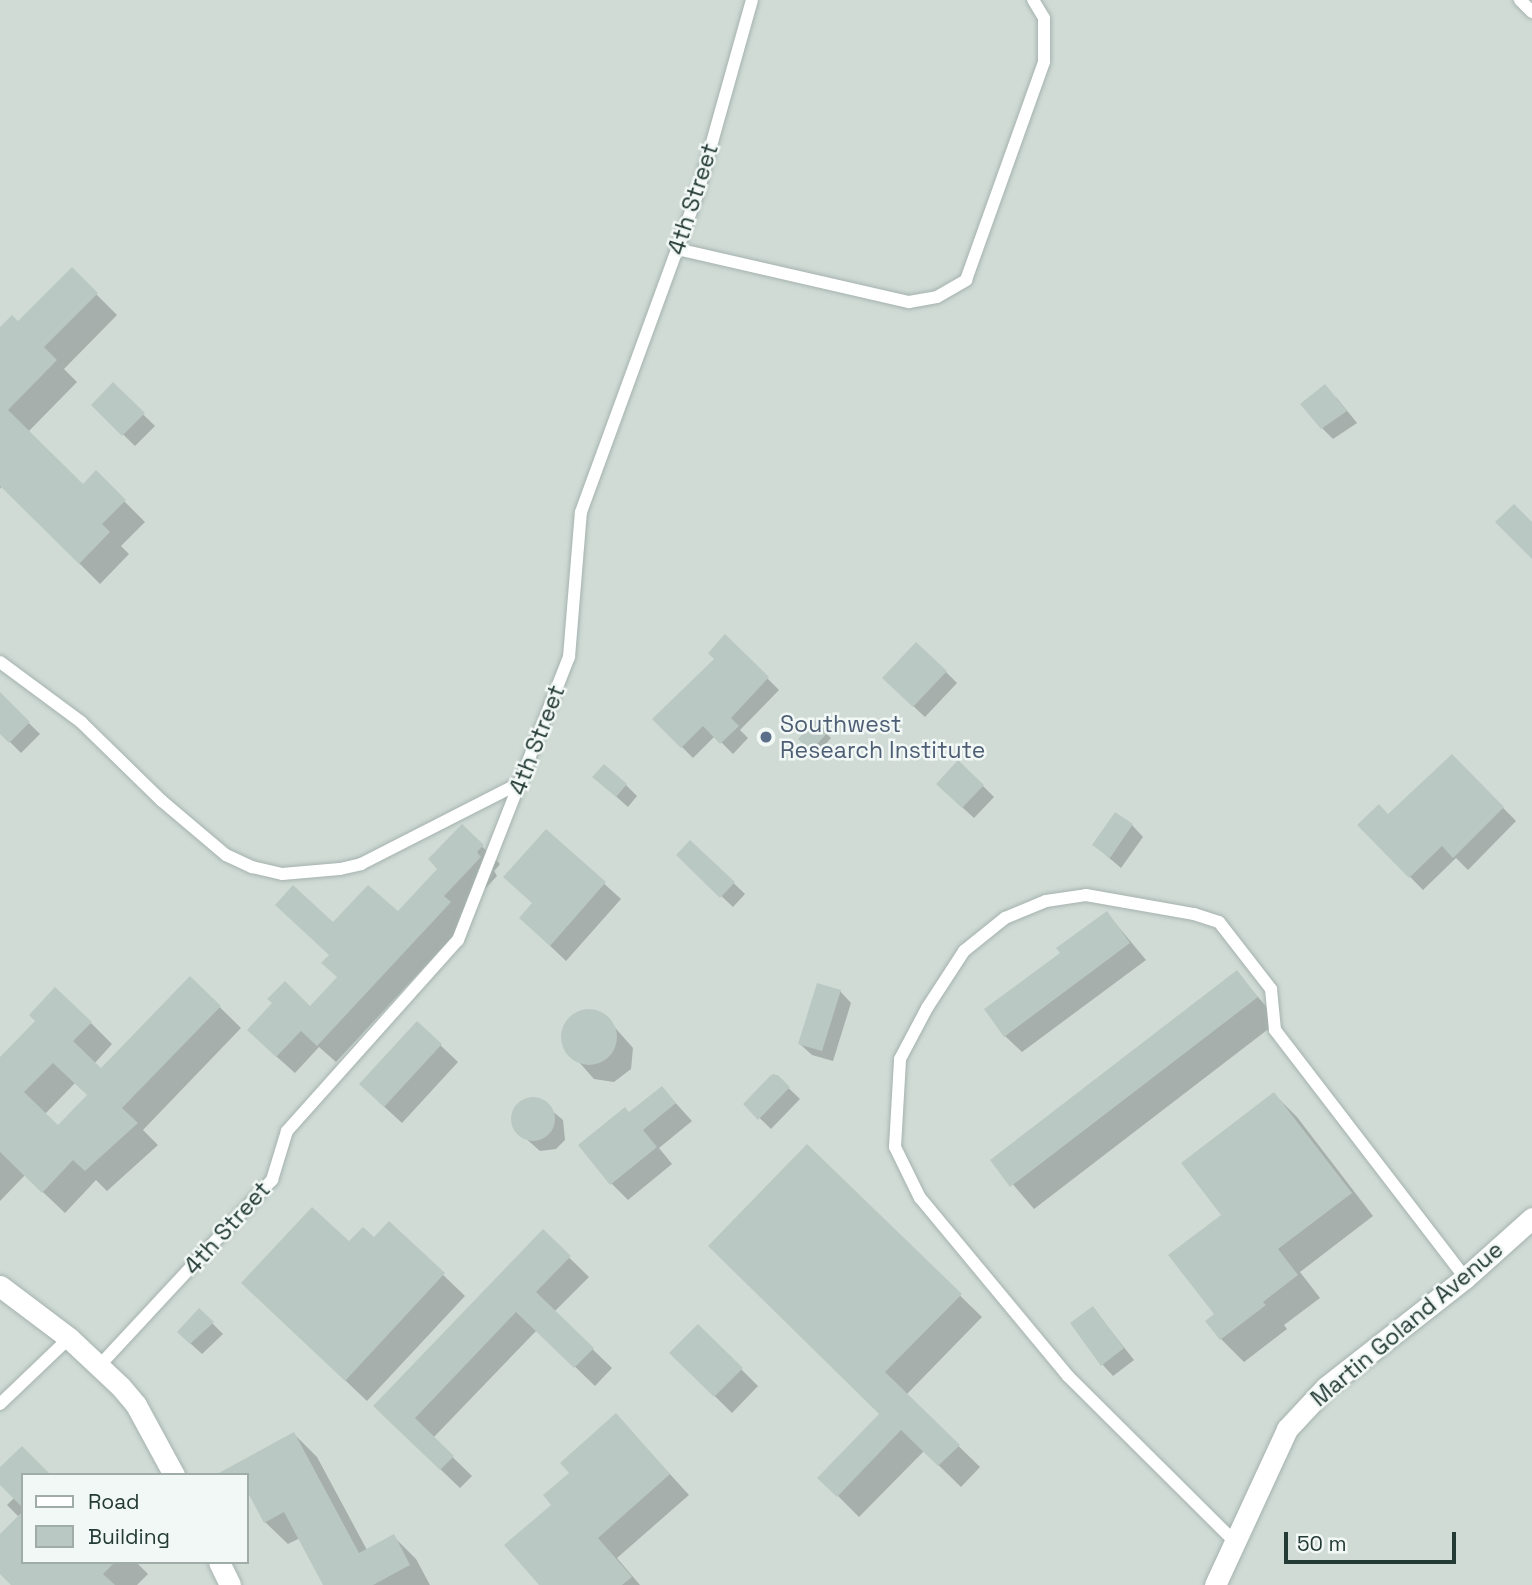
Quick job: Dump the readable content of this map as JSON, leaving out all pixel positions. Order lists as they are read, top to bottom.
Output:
{
  "streets": {
    "street": ["Martin Goland Avenue"],
    "lane": ["4th Street"]
  },
  "places": ["Southwest Research Institute"],
  "legend": ["Road", "Building"],
  "scale_bar": "50 m"
}
